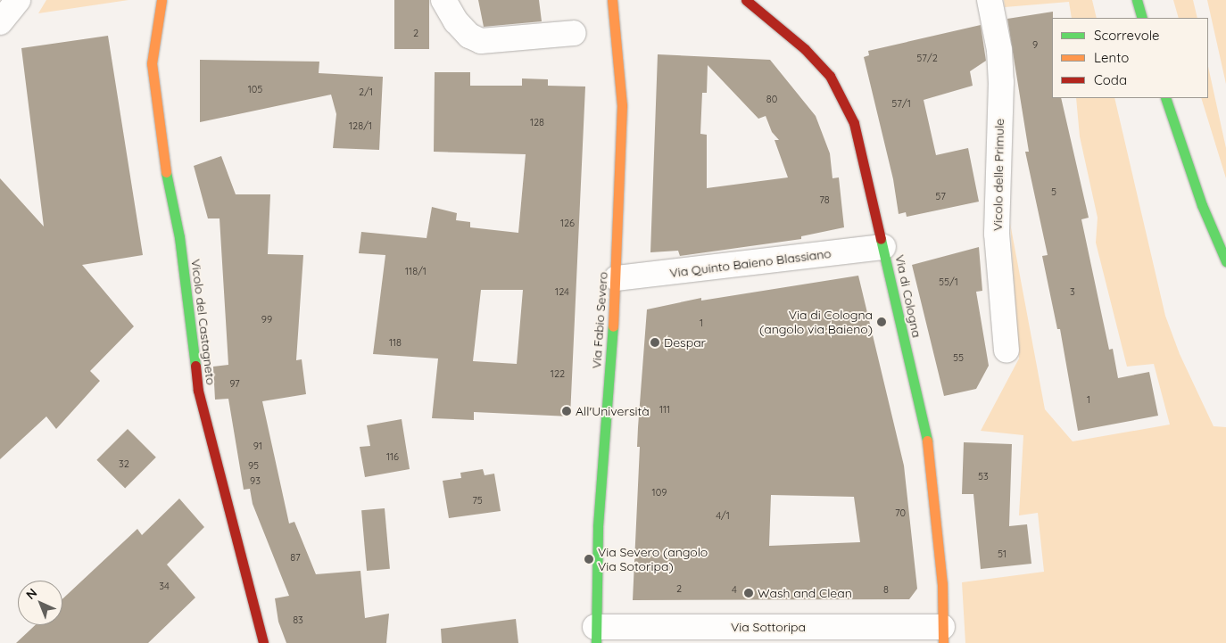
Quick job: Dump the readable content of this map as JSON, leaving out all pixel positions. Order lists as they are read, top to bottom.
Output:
{
  "streets": {
    "main road": ["Via di Cologna", "Via Fabio Severo", "Vicolo del Castagneto"],
    "street": ["Vicolo delle Primule", "Via Quinto Baieno Blassiano", "Via Sottoripa"]
  },
  "crossings": [
    ["Via Quinto Baieno Blassiano", "Via di Cologna"],
    ["Via Quinto Baieno Blassiano", "Via Fabio Severo"],
    ["Via di Cologna", "Via Sottoripa"],
    ["Via Fabio Severo", "Via Sottoripa"]
  ],
  "places": [
    "Via di Cologna (angolo via Baieno)",
    "Despar",
    "All'Università",
    "Via Severo (angolo Via Sotoripa)",
    "Wash and Clean"
  ],
  "house_numbers": [
    "2",
    "9",
    "57/2",
    "105",
    "2/1",
    "80",
    "57/1",
    "128",
    "128/1",
    "5",
    "57",
    "78",
    "126",
    "118/1",
    "55/1",
    "124",
    "3",
    "99",
    "1",
    "118",
    "55",
    "122",
    "97",
    "1",
    "111",
    "91",
    "116",
    "32",
    "95",
    "53",
    "93",
    "109",
    "75",
    "70",
    "4/1",
    "51",
    "87",
    "34",
    "2",
    "4",
    "8",
    "83"
  ],
  "legend": ["Scorrevole", "Lento", "Coda"],
  "north": "top left"
}
